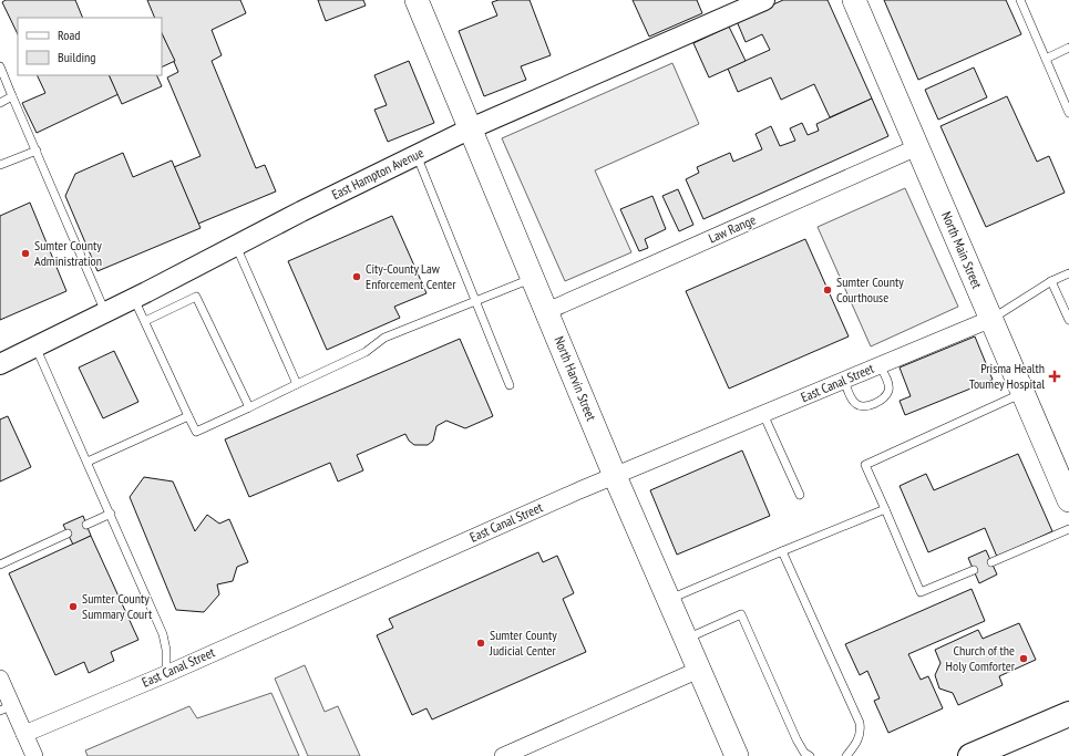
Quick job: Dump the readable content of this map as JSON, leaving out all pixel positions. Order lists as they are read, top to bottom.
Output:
{
  "streets": {
    "main road": ["North Main Street", "North Harvin Street"],
    "street": ["East Hampton Avenue", "Law Range", "East Canal Street"]
  },
  "crossings": [
    ["East Hampton Avenue", "North Harvin Street"],
    ["Law Range", "North Main Street"],
    ["Law Range", "North Harvin Street"],
    ["North Main Street", "East Canal Street"],
    ["North Harvin Street", "East Canal Street"]
  ],
  "places": {
    "other": [
      "Sumter County Administration",
      "City-County Law Enforcement Center",
      "Sumter County Courthouse",
      "Sumter County Summary Court",
      "Sumter County Judicial Center",
      "Church of the Holy Comforter"
    ],
    "health": ["Prisma Health Toumey Hospital"]
  },
  "legend": ["Road", "Building"]
}
